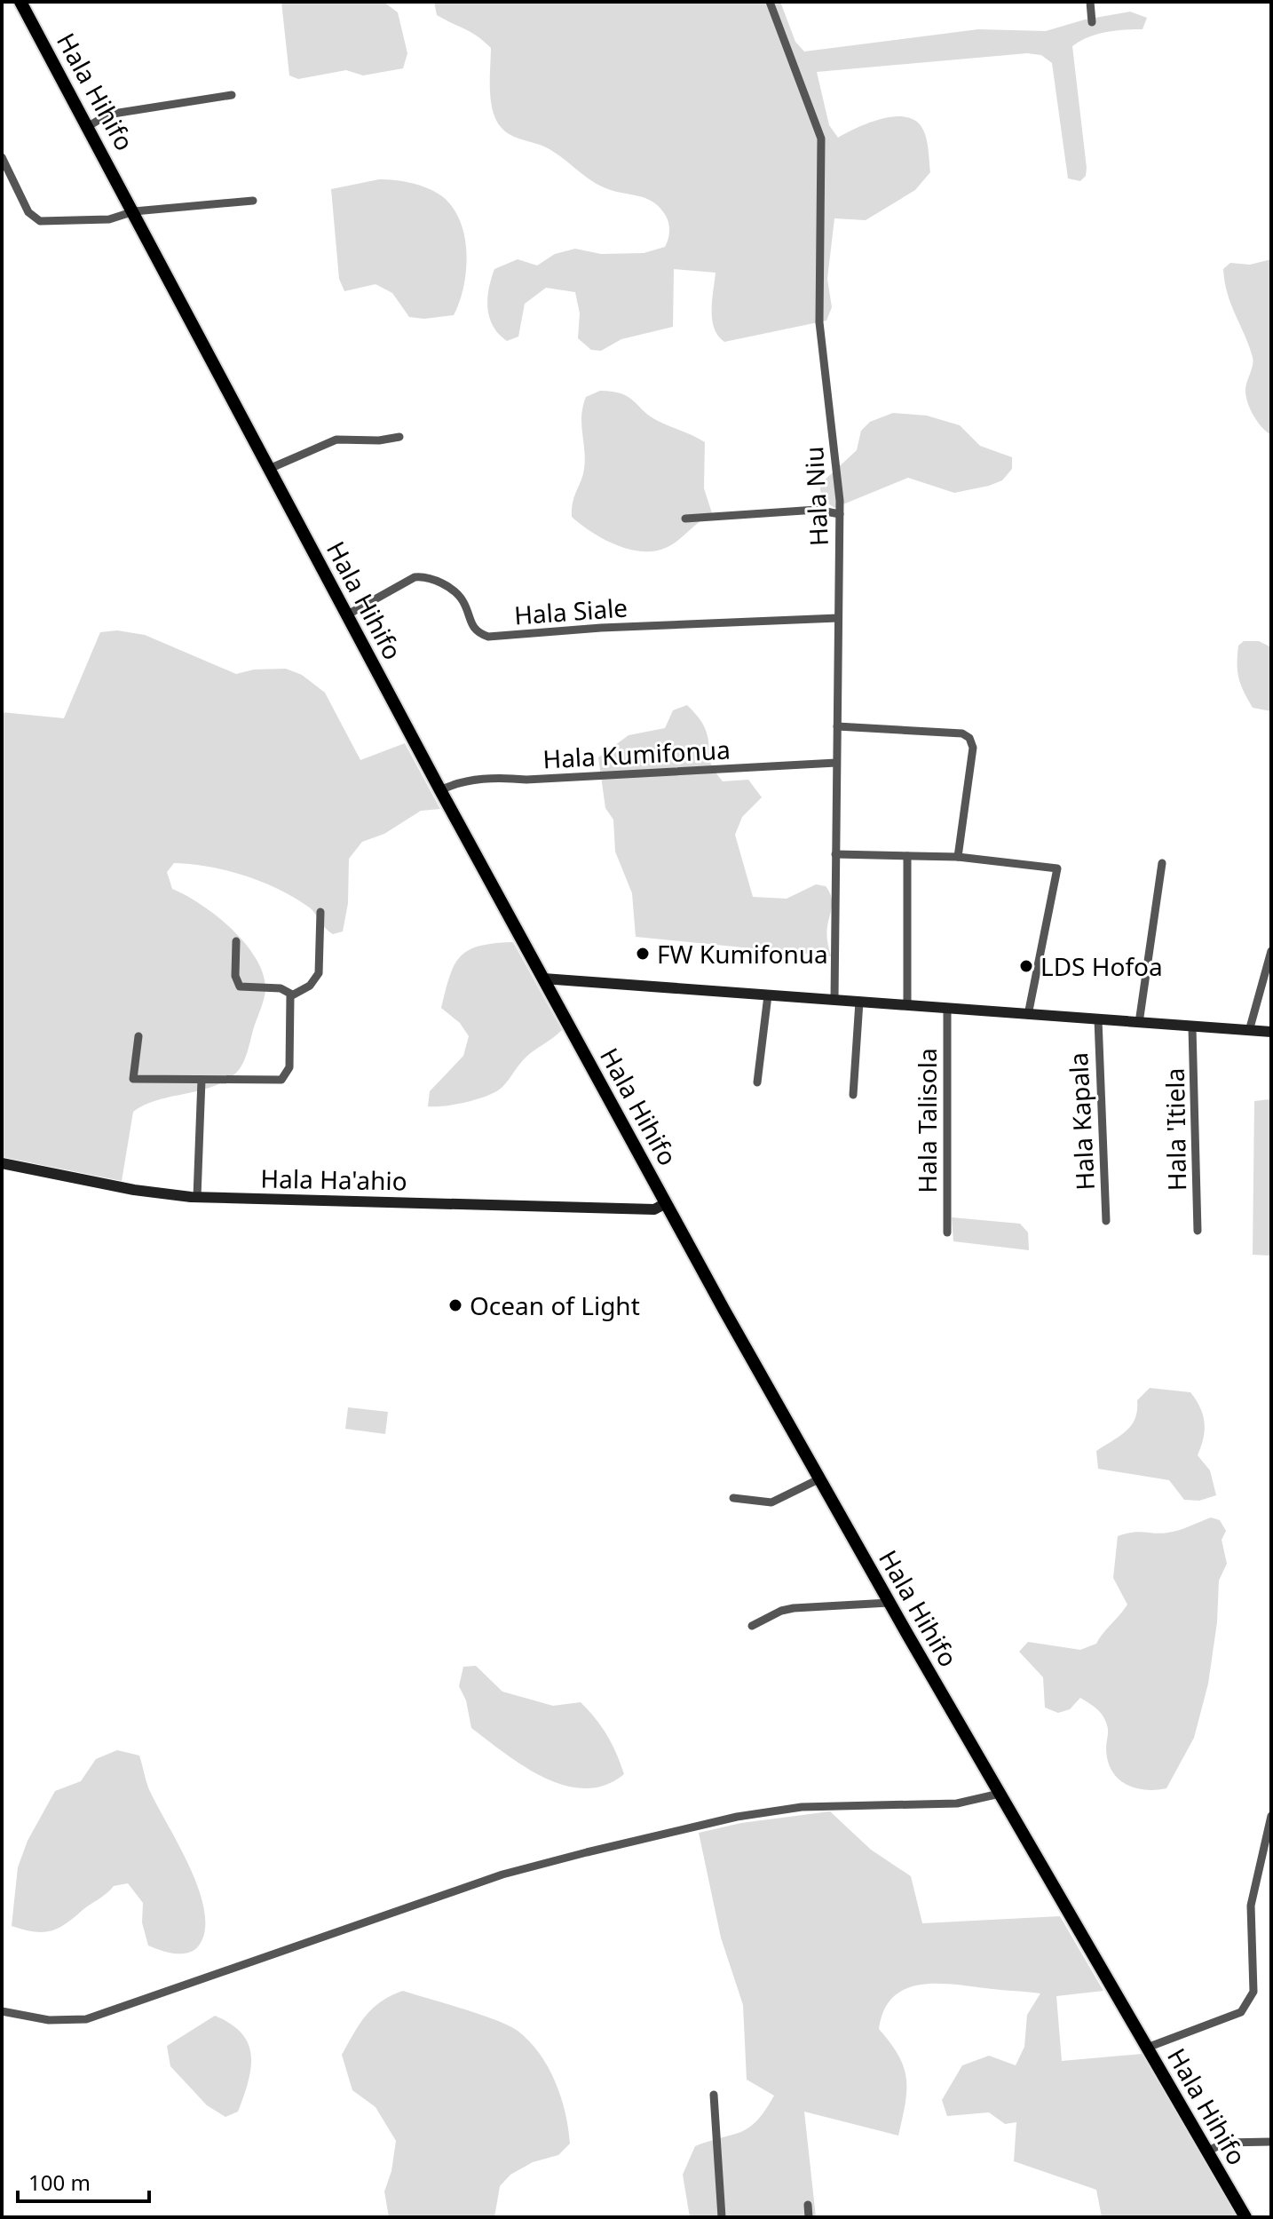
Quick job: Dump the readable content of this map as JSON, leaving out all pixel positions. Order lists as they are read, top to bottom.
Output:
{
  "streets": {
    "main road": ["Hala Hihifo"],
    "street": [
      "Hala Niu",
      "Hala Siale",
      "Hala Kumifonua",
      "Hala Talisola",
      "Hala Kapala",
      "Hala 'Itiela",
      "Hala Ha'ahio"
    ]
  },
  "crossings": [
    ["Hala Hihifo", "Hala Siale"],
    ["Hala Hihifo", "Hala Kumifonua"],
    ["Hala Hihifo", "Hala Ha'ahio"],
    ["Hala Niu", "Hala Siale"],
    ["Hala Niu", "Hala Kumifonua"]
  ],
  "places": ["FW Kumifonua", "LDS Hofoa", "Ocean of Light"],
  "scale_bar": "100 m"
}
